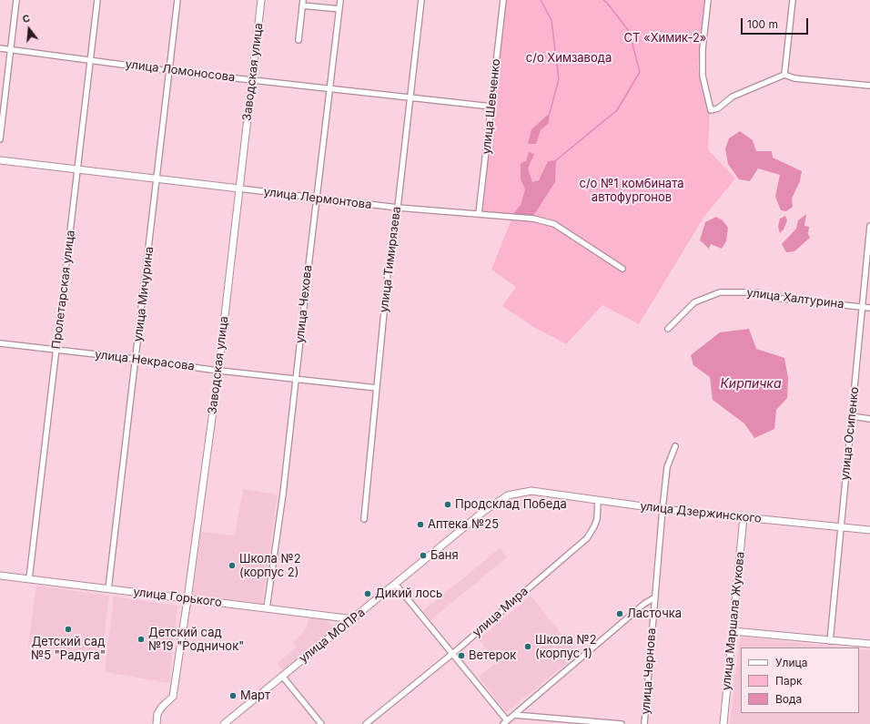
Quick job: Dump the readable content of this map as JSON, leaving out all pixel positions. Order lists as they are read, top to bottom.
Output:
{
  "streets": {
    "street": [
      "улица Ломоносова",
      "Заводская улица",
      "улица Шевченко",
      "улица Лермонтова",
      "улица Тимирязева",
      "Пролетарская улица",
      "улица Мичурина",
      "улица Халтурина",
      "улица Чехова",
      "улица Некрасова",
      "улица Осипенко",
      "улица Дзержинского",
      "улица Горького",
      "улица Мира",
      "улица Маршала Жукова",
      "улица МОПРа",
      "улица Чернова"
    ]
  },
  "crossings": [
    ["улица Ломоносова", "Заводская улица"],
    ["улица Ломоносова", "улица Шевченко"],
    ["улица Ломоносова", "улица Тимирязева"],
    ["улица Ломоносова", "Пролетарская улица"],
    ["улица Ломоносова", "улица Мичурина"],
    ["улица Ломоносова", "улица Чехова"],
    ["Заводская улица", "улица Лермонтова"],
    ["Заводская улица", "улица Некрасова"],
    ["Заводская улица", "улица Горького"],
    ["улица Шевченко", "улица Лермонтова"],
    ["улица Лермонтова", "улица Тимирязева"],
    ["улица Лермонтова", "Пролетарская улица"],
    ["улица Лермонтова", "улица Мичурина"],
    ["улица Лермонтова", "улица Чехова"],
    ["улица Тимирязева", "улица Некрасова"],
    ["Пролетарская улица", "улица Некрасова"],
    ["Пролетарская улица", "улица Горького"],
    ["улица Мичурина", "улица Некрасова"],
    ["улица Мичурина", "улица Горького"],
    ["улица Халтурина", "улица Осипенко"],
    ["улица Чехова", "улица Некрасова"],
    ["улица Чехова", "улица Горького"],
    ["улица Осипенко", "улица Дзержинского"],
    ["улица Дзержинского", "улица Мира"],
    ["улица Дзержинского", "улица Маршала Жукова"],
    ["улица Дзержинского", "улица МОПРа"],
    ["улица Дзержинского", "улица Чернова"],
    ["улица Горького", "улица МОПРа"]
  ],
  "water": ["Кирпичка"],
  "parks": ["СТ «Химик-2»", "с/о Химзавода", "с/о №1 комбината автофургонов"],
  "places": [
    "Продсклад Победа",
    "Аптека №25",
    "Баня",
    "Школа №2 (корпус 2)",
    "Дикий лось",
    "Ласточка",
    "Детский сад №5 \"Радуга\"",
    "Детский сад №19 \"Родничок\"",
    "Школа №2 (корпус 1)",
    "Ветерок",
    "Март"
  ],
  "legend": ["Улица", "Парк", "Вода"],
  "scale_bar": "100 m",
  "north": "top"
}
